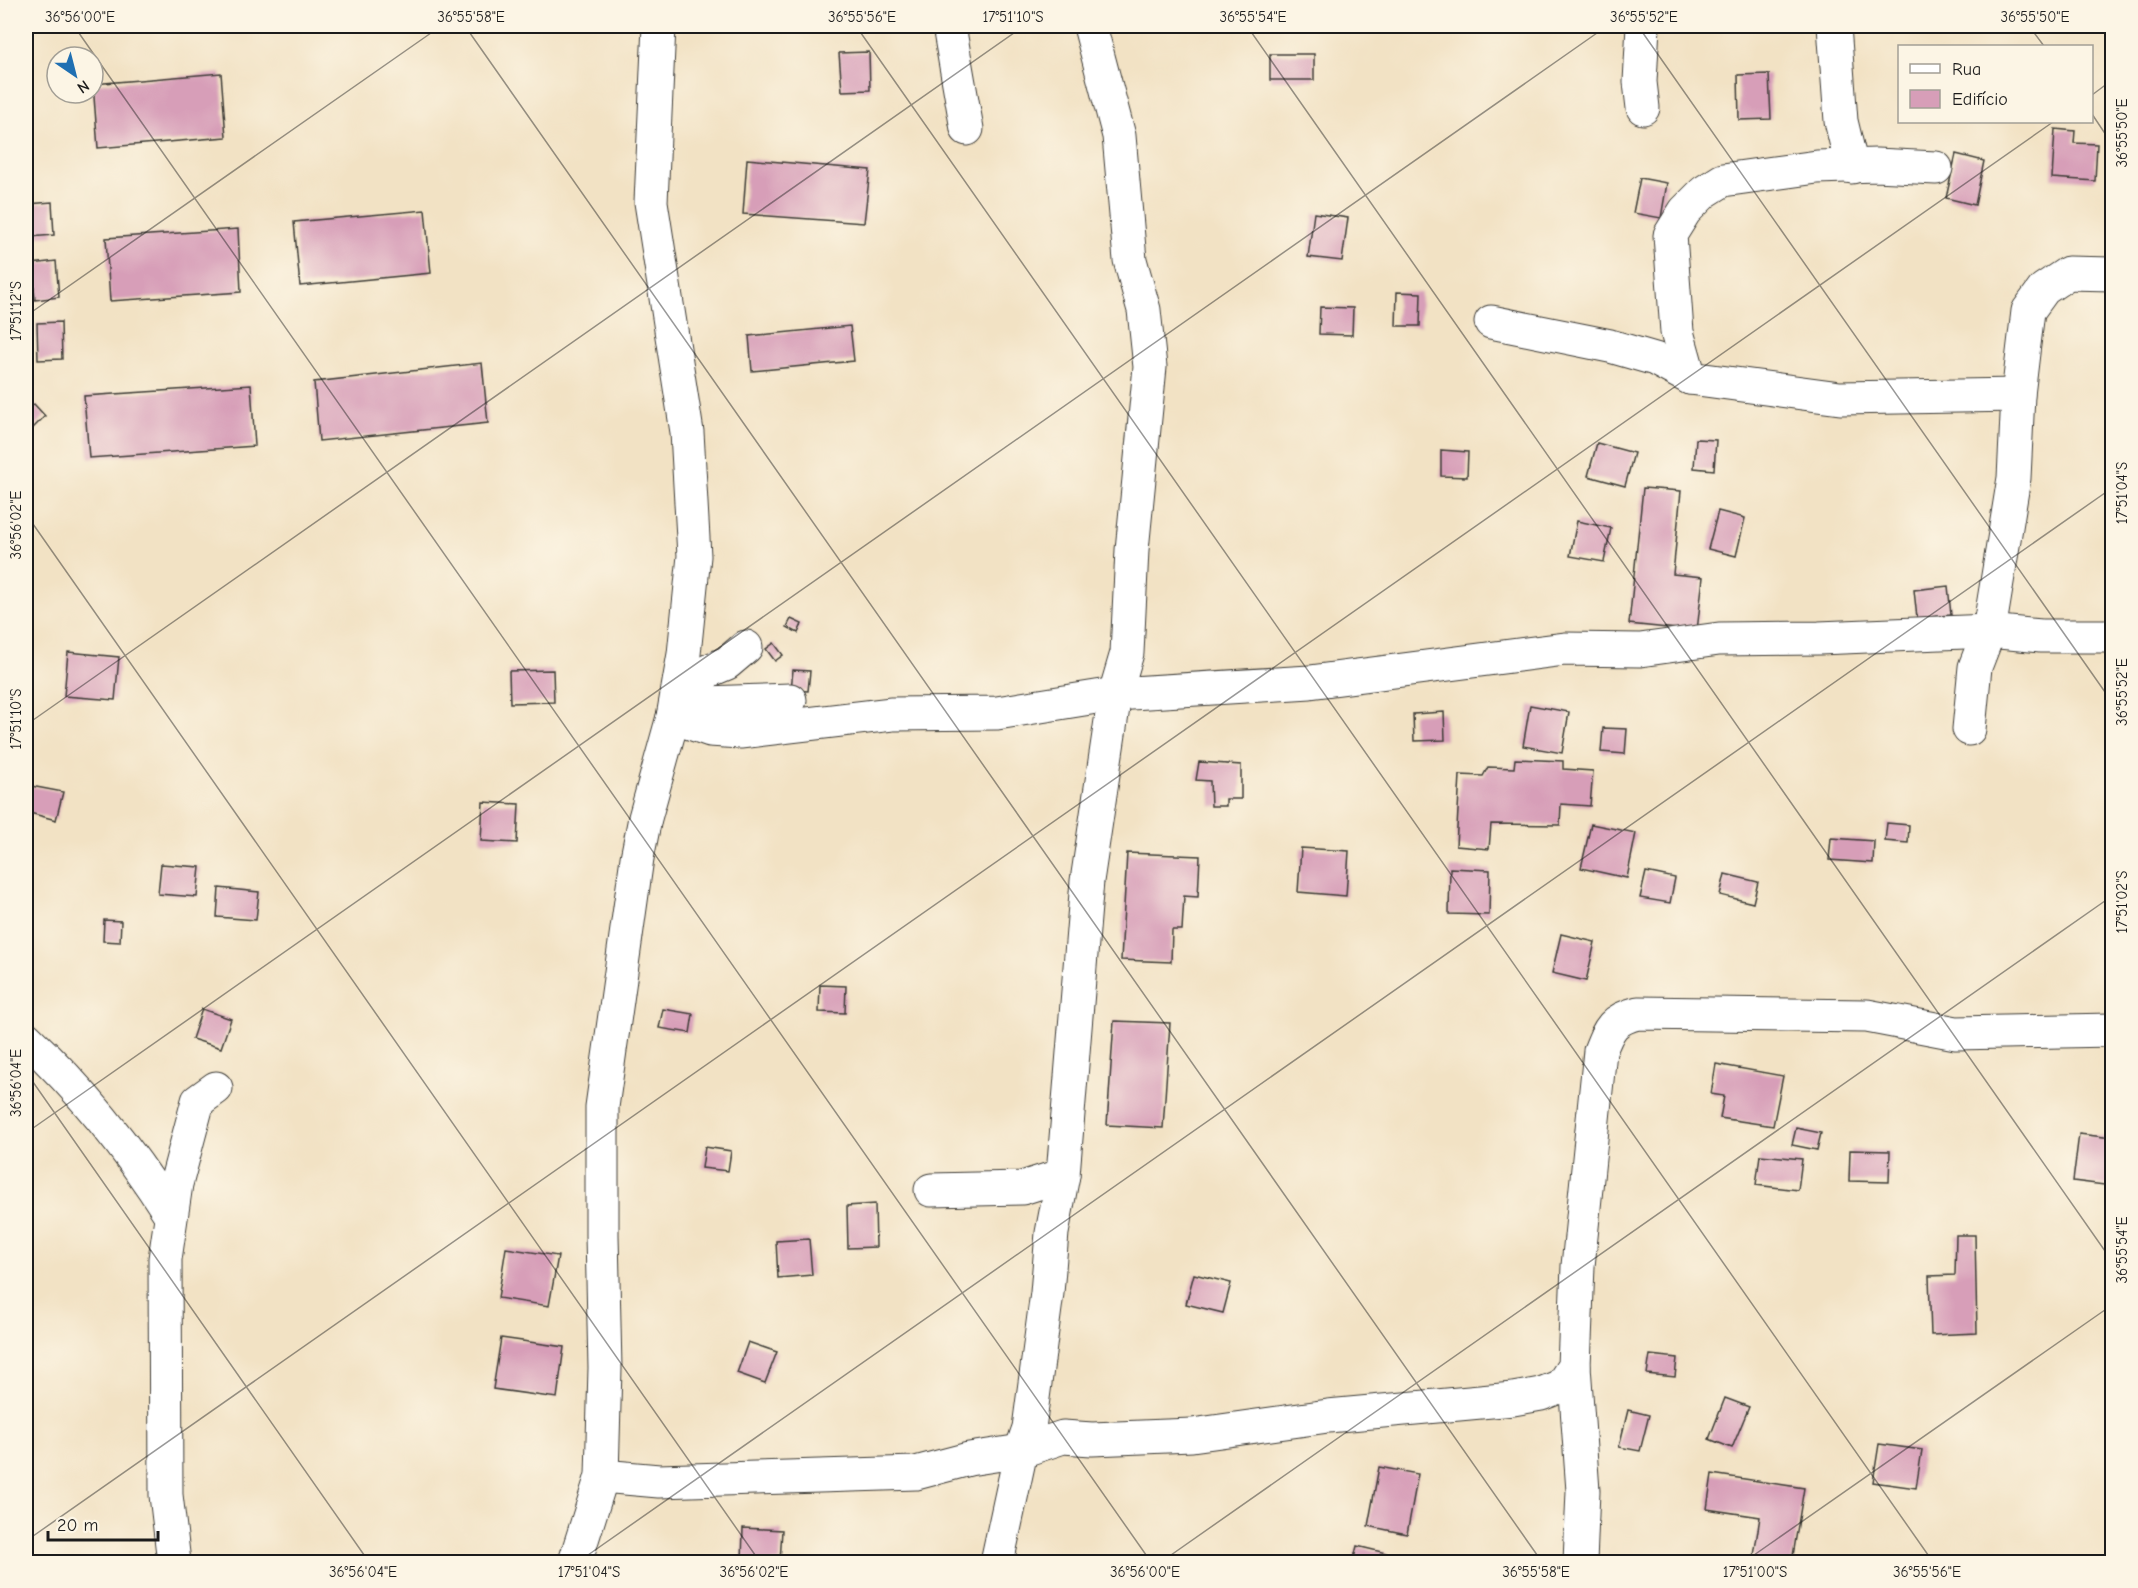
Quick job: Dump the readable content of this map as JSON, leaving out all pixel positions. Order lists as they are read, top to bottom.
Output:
{
  "legend": ["Rua", "Edifício"],
  "scale_bar": "20 m",
  "north": "bottom right",
  "coordinates": [
    "36°56'00\"E",
    "36°55'58\"E",
    "36°55'56\"E",
    "17°51'10\"S",
    "36°55'54\"E",
    "36°55'52\"E",
    "36°55'50\"E",
    "17°51'12\"S",
    "17°51'04\"S",
    "36°56'02\"E",
    "17°51'02\"S",
    "36°56'04\"E",
    "17°51'00\"S"
  ]
}
